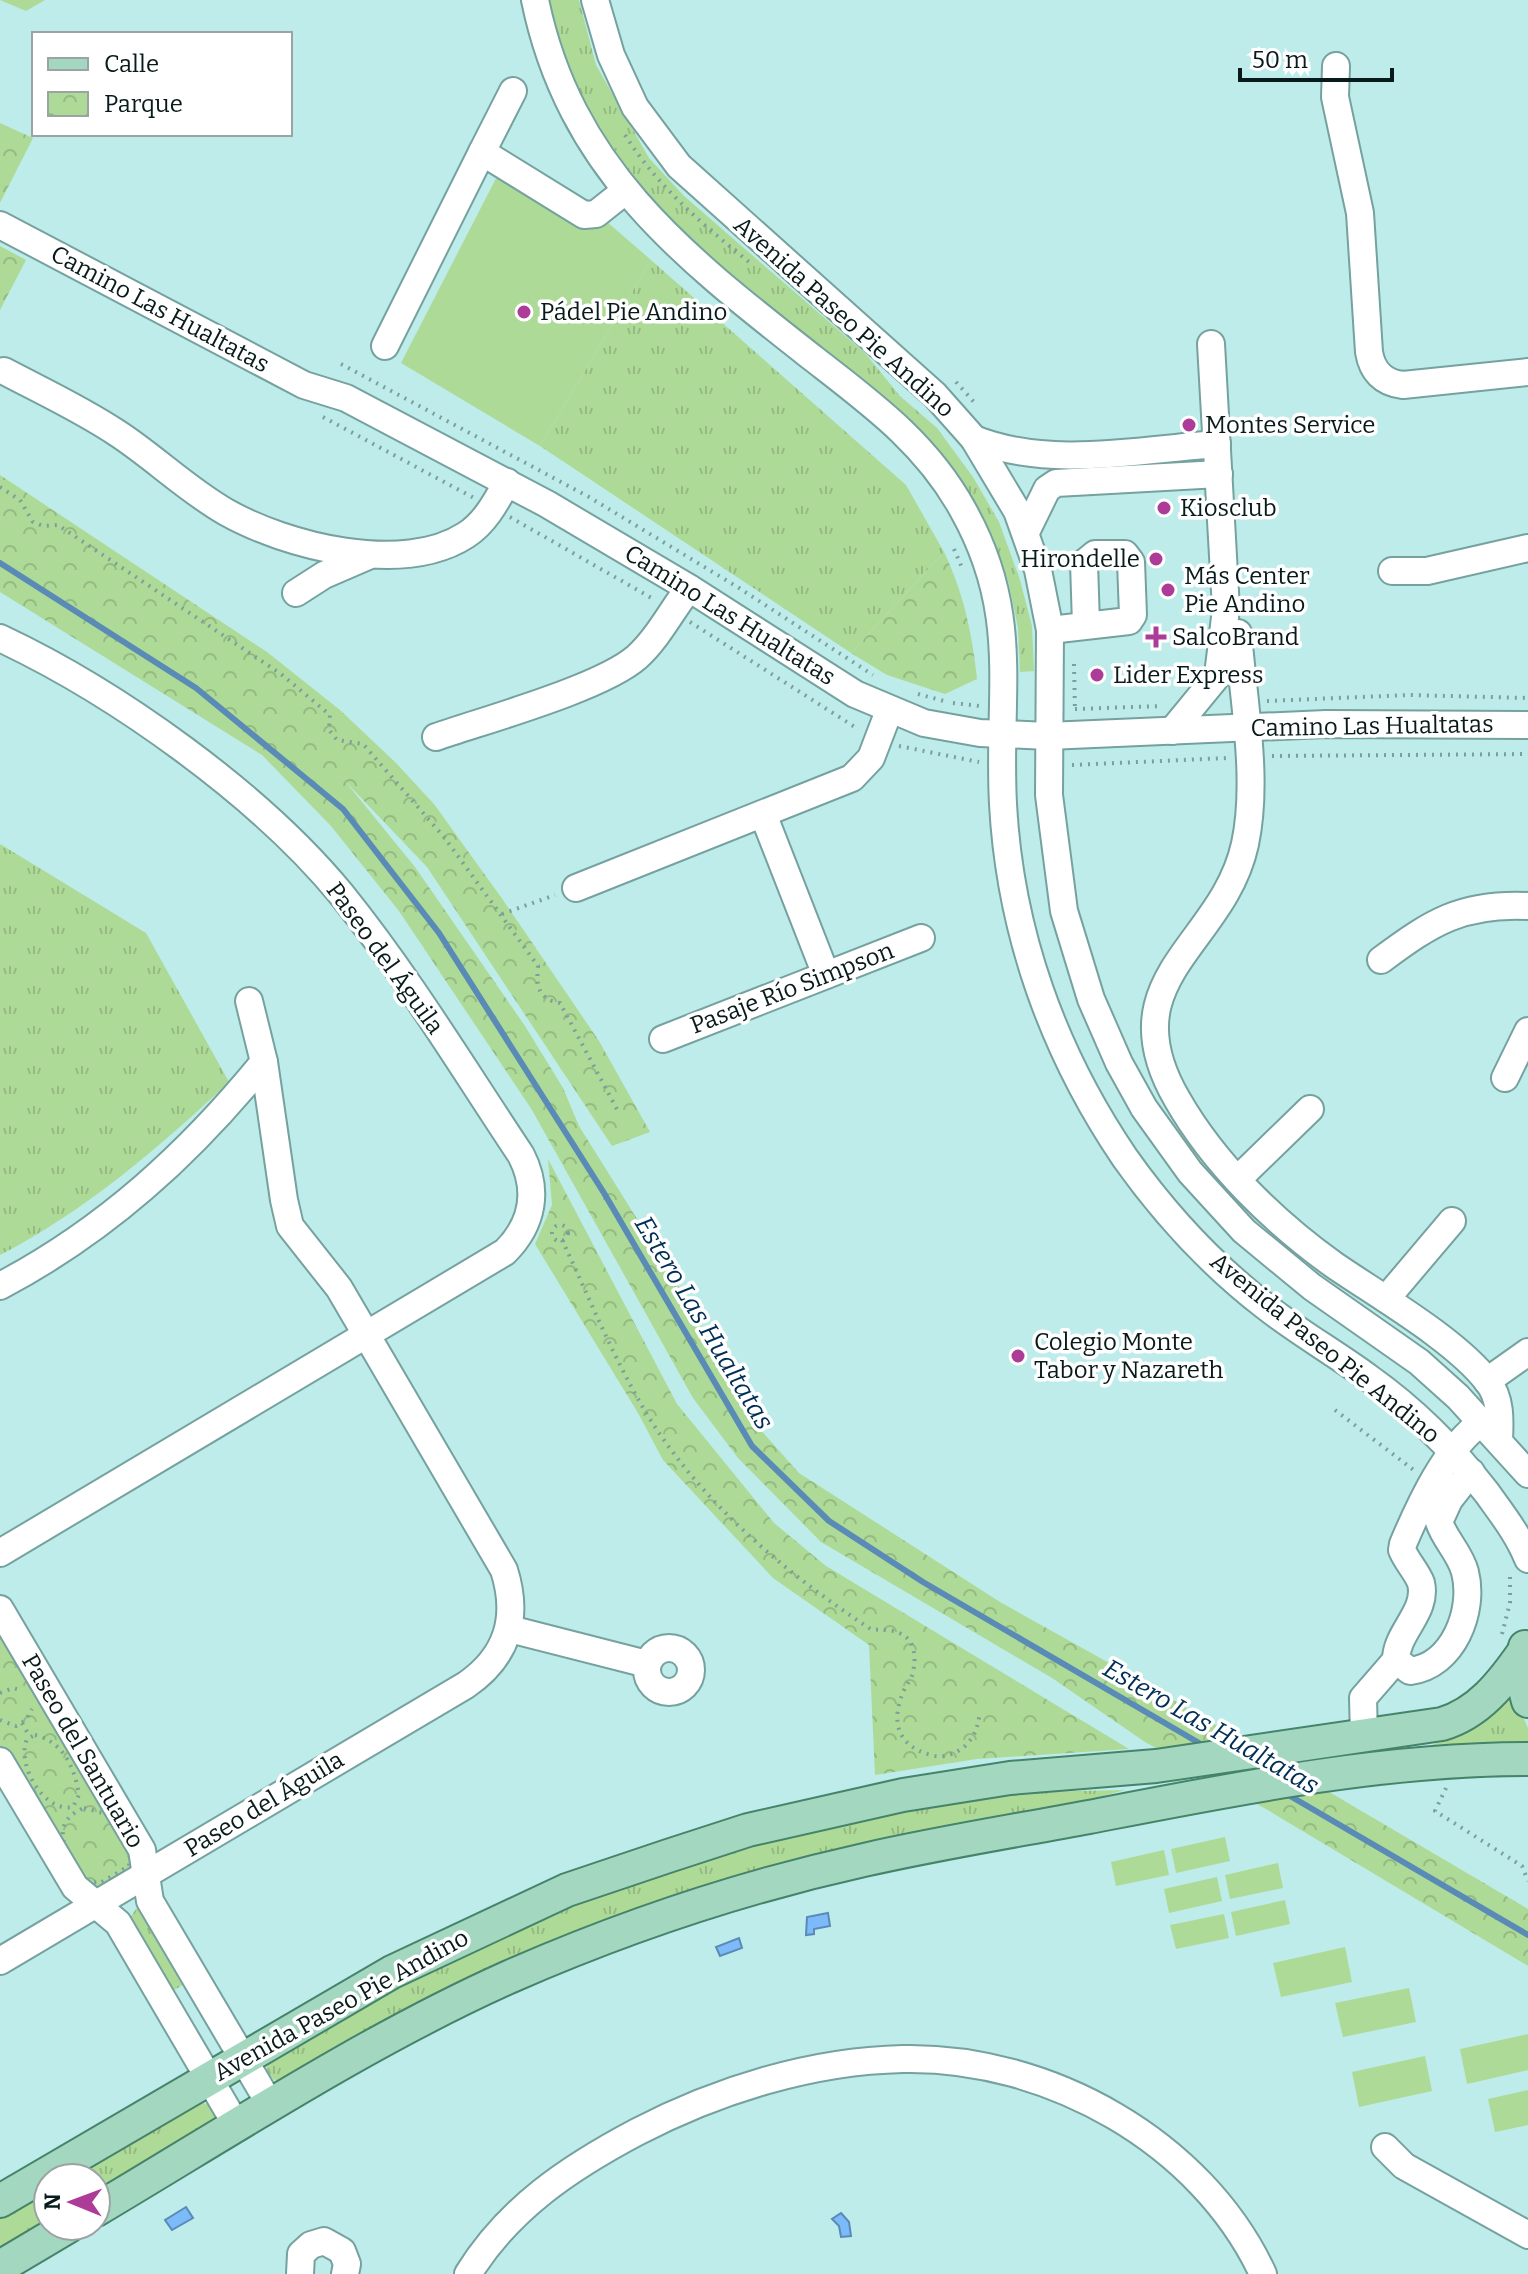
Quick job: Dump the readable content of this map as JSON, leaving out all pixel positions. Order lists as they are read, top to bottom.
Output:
{
  "streets": {
    "main road": ["Avenida Paseo Pie Andino"],
    "street": [
      "Camino Las Hualtatas",
      "Paseo del Águila",
      "Pasaje Río Simpson",
      "Paseo del Santuario"
    ]
  },
  "crossings": [
    ["Camino Las Hualtatas", "Avenida Paseo Pie Andino"],
    ["Avenida Paseo Pie Andino", "Paseo del Santuario"],
    ["Paseo del Águila", "Paseo del Santuario"]
  ],
  "water": ["Estero Las Hualtatas"],
  "places": {
    "other": [
      "Pádel Pie Andino",
      "Montes Service",
      "Kiosclub",
      "Hirondelle",
      "Más Center Pie Andino",
      "Lider Express",
      "Colegio Monte Tabor y Nazareth"
    ],
    "health": ["SalcoBrand"]
  },
  "legend": ["Calle", "Parque"],
  "scale_bar": "50 m",
  "north": "left"
}
